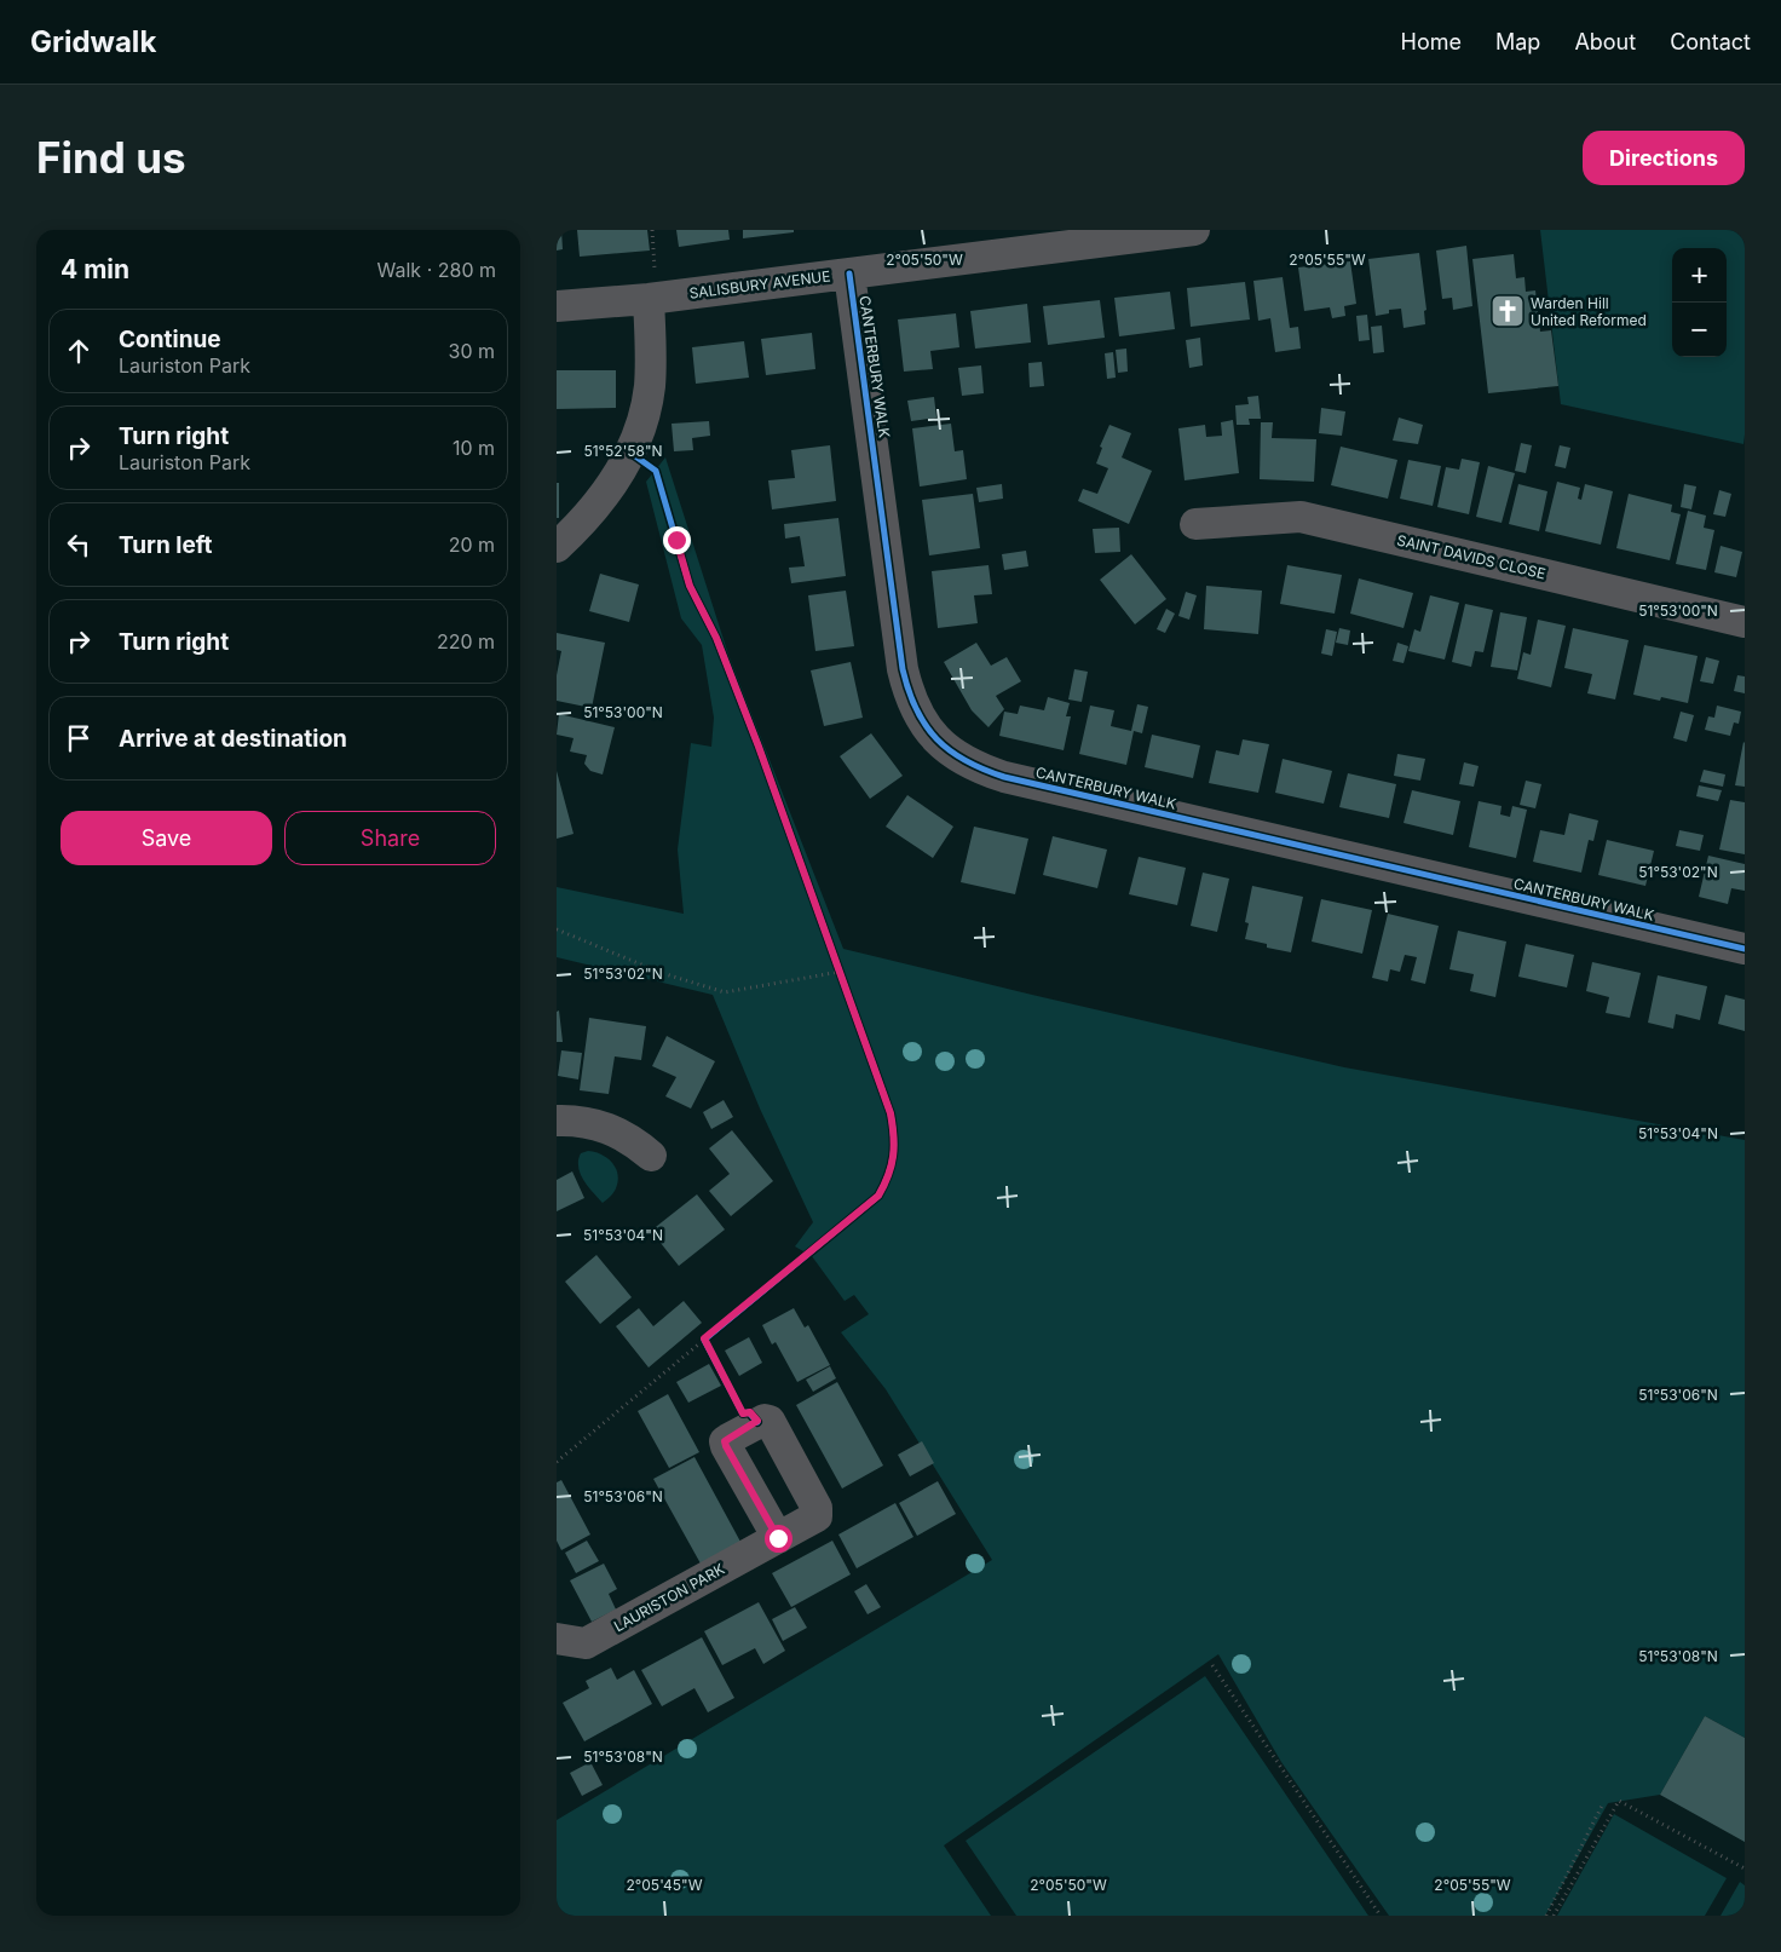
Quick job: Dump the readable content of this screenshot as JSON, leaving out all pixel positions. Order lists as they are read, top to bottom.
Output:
{
  "streets": {
    "street": [
      "SALISBURY AVENUE",
      "CANTERBURY WALK",
      "SAINT DAVIDS CLOSE",
      "LAURISTON PARK"
    ]
  },
  "crossings": [
    ["SALISBURY AVENUE", "CANTERBURY WALK"]
  ],
  "places": {
    "church": ["Warden Hill United Reformed"]
  },
  "page": {
    "header": "Gridwalk",
    "nav": [
      "Home",
      "Map",
      "About",
      "Contact"
    ],
    "buttons": [
      "Directions",
      ["Save", "Share"]
    ],
    "title": "Find us",
    "heading": ["4 min", "Walk · 280 m"],
    "map_buttons": ["+", "−"],
    "list": [
      ["Continue", "Lauriston Park", "30 m"],
      ["Turn right", "Lauriston Park", "10 m"],
      ["Turn left", "20 m"],
      ["Turn right", "220 m"],
      "Arrive at destination"
    ]
  },
  "coordinates": [
    "2°05'50\"W",
    "2°05'55\"W",
    "51°52'58\"N",
    "51°53'00\"N",
    "51°53'02\"N",
    "51°53'04\"N",
    "51°53'06\"N",
    "51°53'08\"N",
    "2°05'45\"W"
  ]
}
